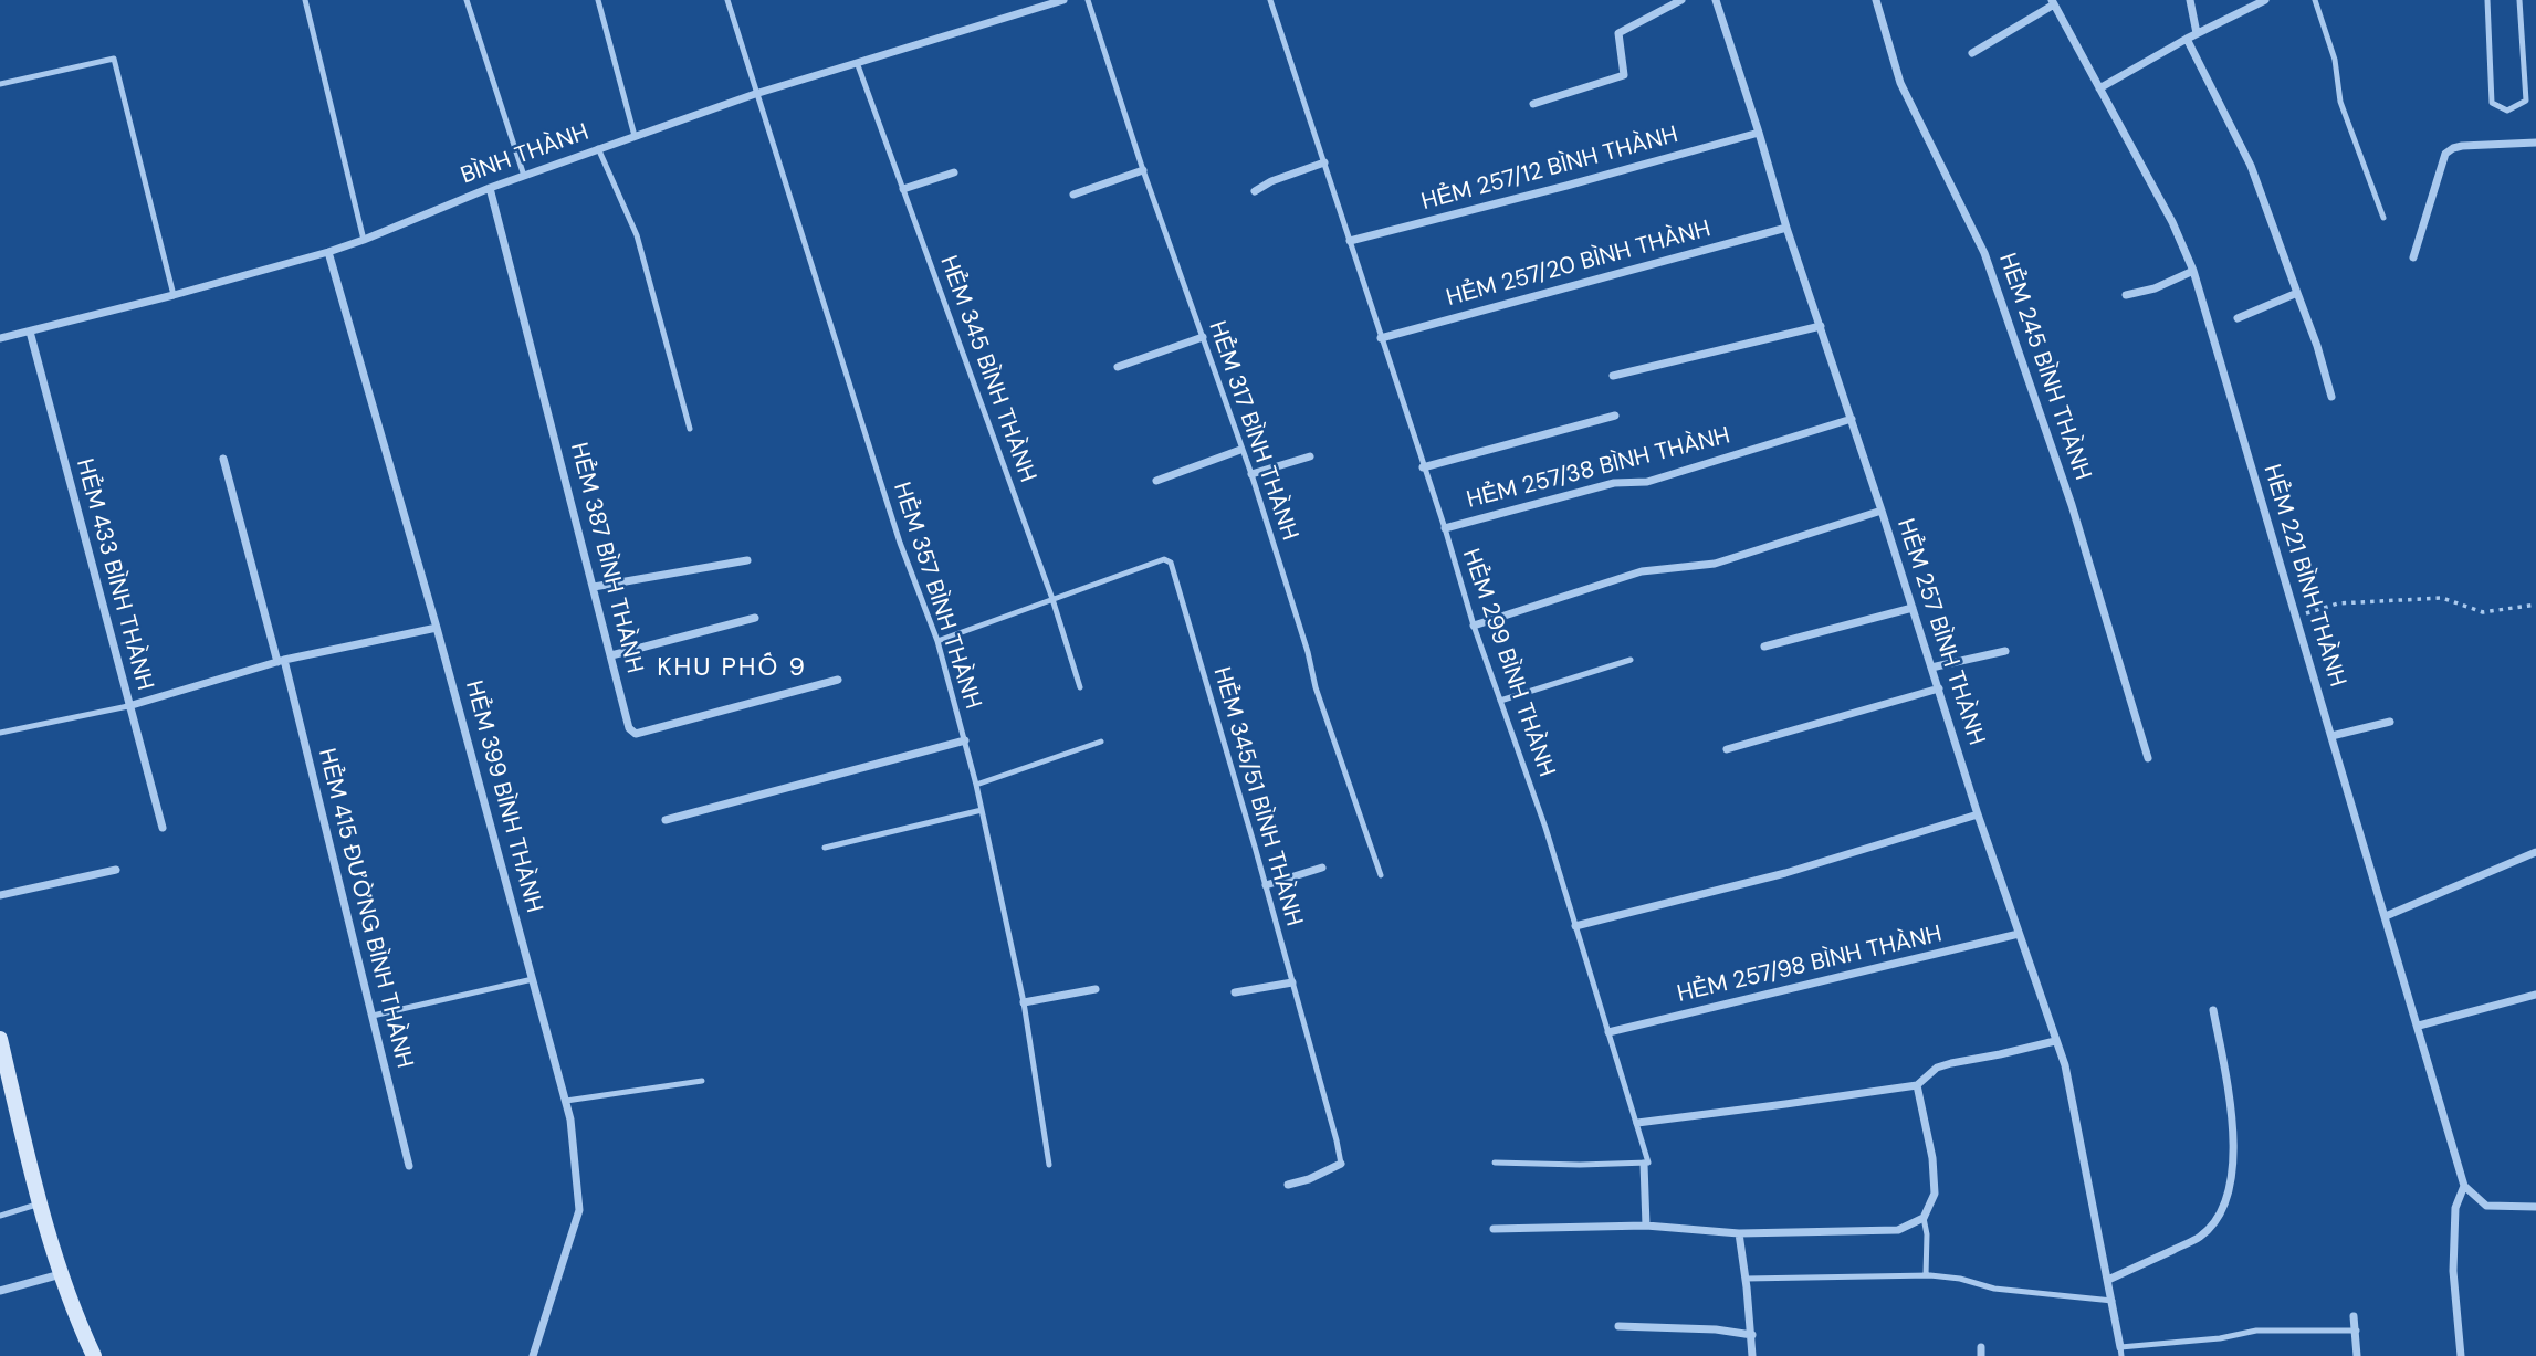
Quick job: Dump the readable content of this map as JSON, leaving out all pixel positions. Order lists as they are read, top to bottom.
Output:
{
  "streets": {
    "street": [
      "BÌNH THÀNH",
      "HẺM 257/12 BÌNH THÀNH",
      "HẺM 257/20 BÌNH THÀNH",
      "HẺM 245 BÌNH THÀNH",
      "HẺM 257/38 BÌNH THÀNH",
      "HẺM 387 BÌNH THÀNH",
      "HẺM 433 BÌNH THÀNH",
      "HẺM 221 BÌNH THÀNH",
      "HẺM 257 BÌNH THÀNH",
      "HẺM 399 BÌNH THÀNH",
      "HẺM 415 ĐƯỜNG BÌNH THÀNH",
      "HẺM 257/98 BÌNH THÀNH"
    ],
    "lane": [
      "HẺM 345 BÌNH THÀNH",
      "HẺM 317 BÌNH THÀNH",
      "HẺM 357 BÌNH THÀNH",
      "HẺM 299 BÌNH THÀNH",
      "HẺM 345/51 BÌNH THÀNH"
    ]
  },
  "crossings": [
    ["BÌNH THÀNH", "HẺM 345 BÌNH THÀNH"],
    ["BÌNH THÀNH", "HẺM 387 BÌNH THÀNH"],
    ["BÌNH THÀNH", "HẺM 433 BÌNH THÀNH"],
    ["BÌNH THÀNH", "HẺM 357 BÌNH THÀNH"],
    ["BÌNH THÀNH", "HẺM 399 BÌNH THÀNH"],
    ["HẺM 257/12 BÌNH THÀNH", "HẺM 257 BÌNH THÀNH"],
    ["HẺM 257/12 BÌNH THÀNH", "HẺM 299 BÌNH THÀNH"],
    ["HẺM 257/20 BÌNH THÀNH", "HẺM 257 BÌNH THÀNH"],
    ["HẺM 257/20 BÌNH THÀNH", "HẺM 299 BÌNH THÀNH"],
    ["HẺM 345 BÌNH THÀNH", "HẺM 345/51 BÌNH THÀNH"],
    ["HẺM 257/38 BÌNH THÀNH", "HẺM 257 BÌNH THÀNH"],
    ["HẺM 257/38 BÌNH THÀNH", "HẺM 299 BÌNH THÀNH"],
    ["HẺM 257 BÌNH THÀNH", "HẺM 257/98 BÌNH THÀNH"],
    ["HẺM 299 BÌNH THÀNH", "HẺM 257/98 BÌNH THÀNH"]
  ],
  "districts": ["KHU PHỐ 9"]
}
